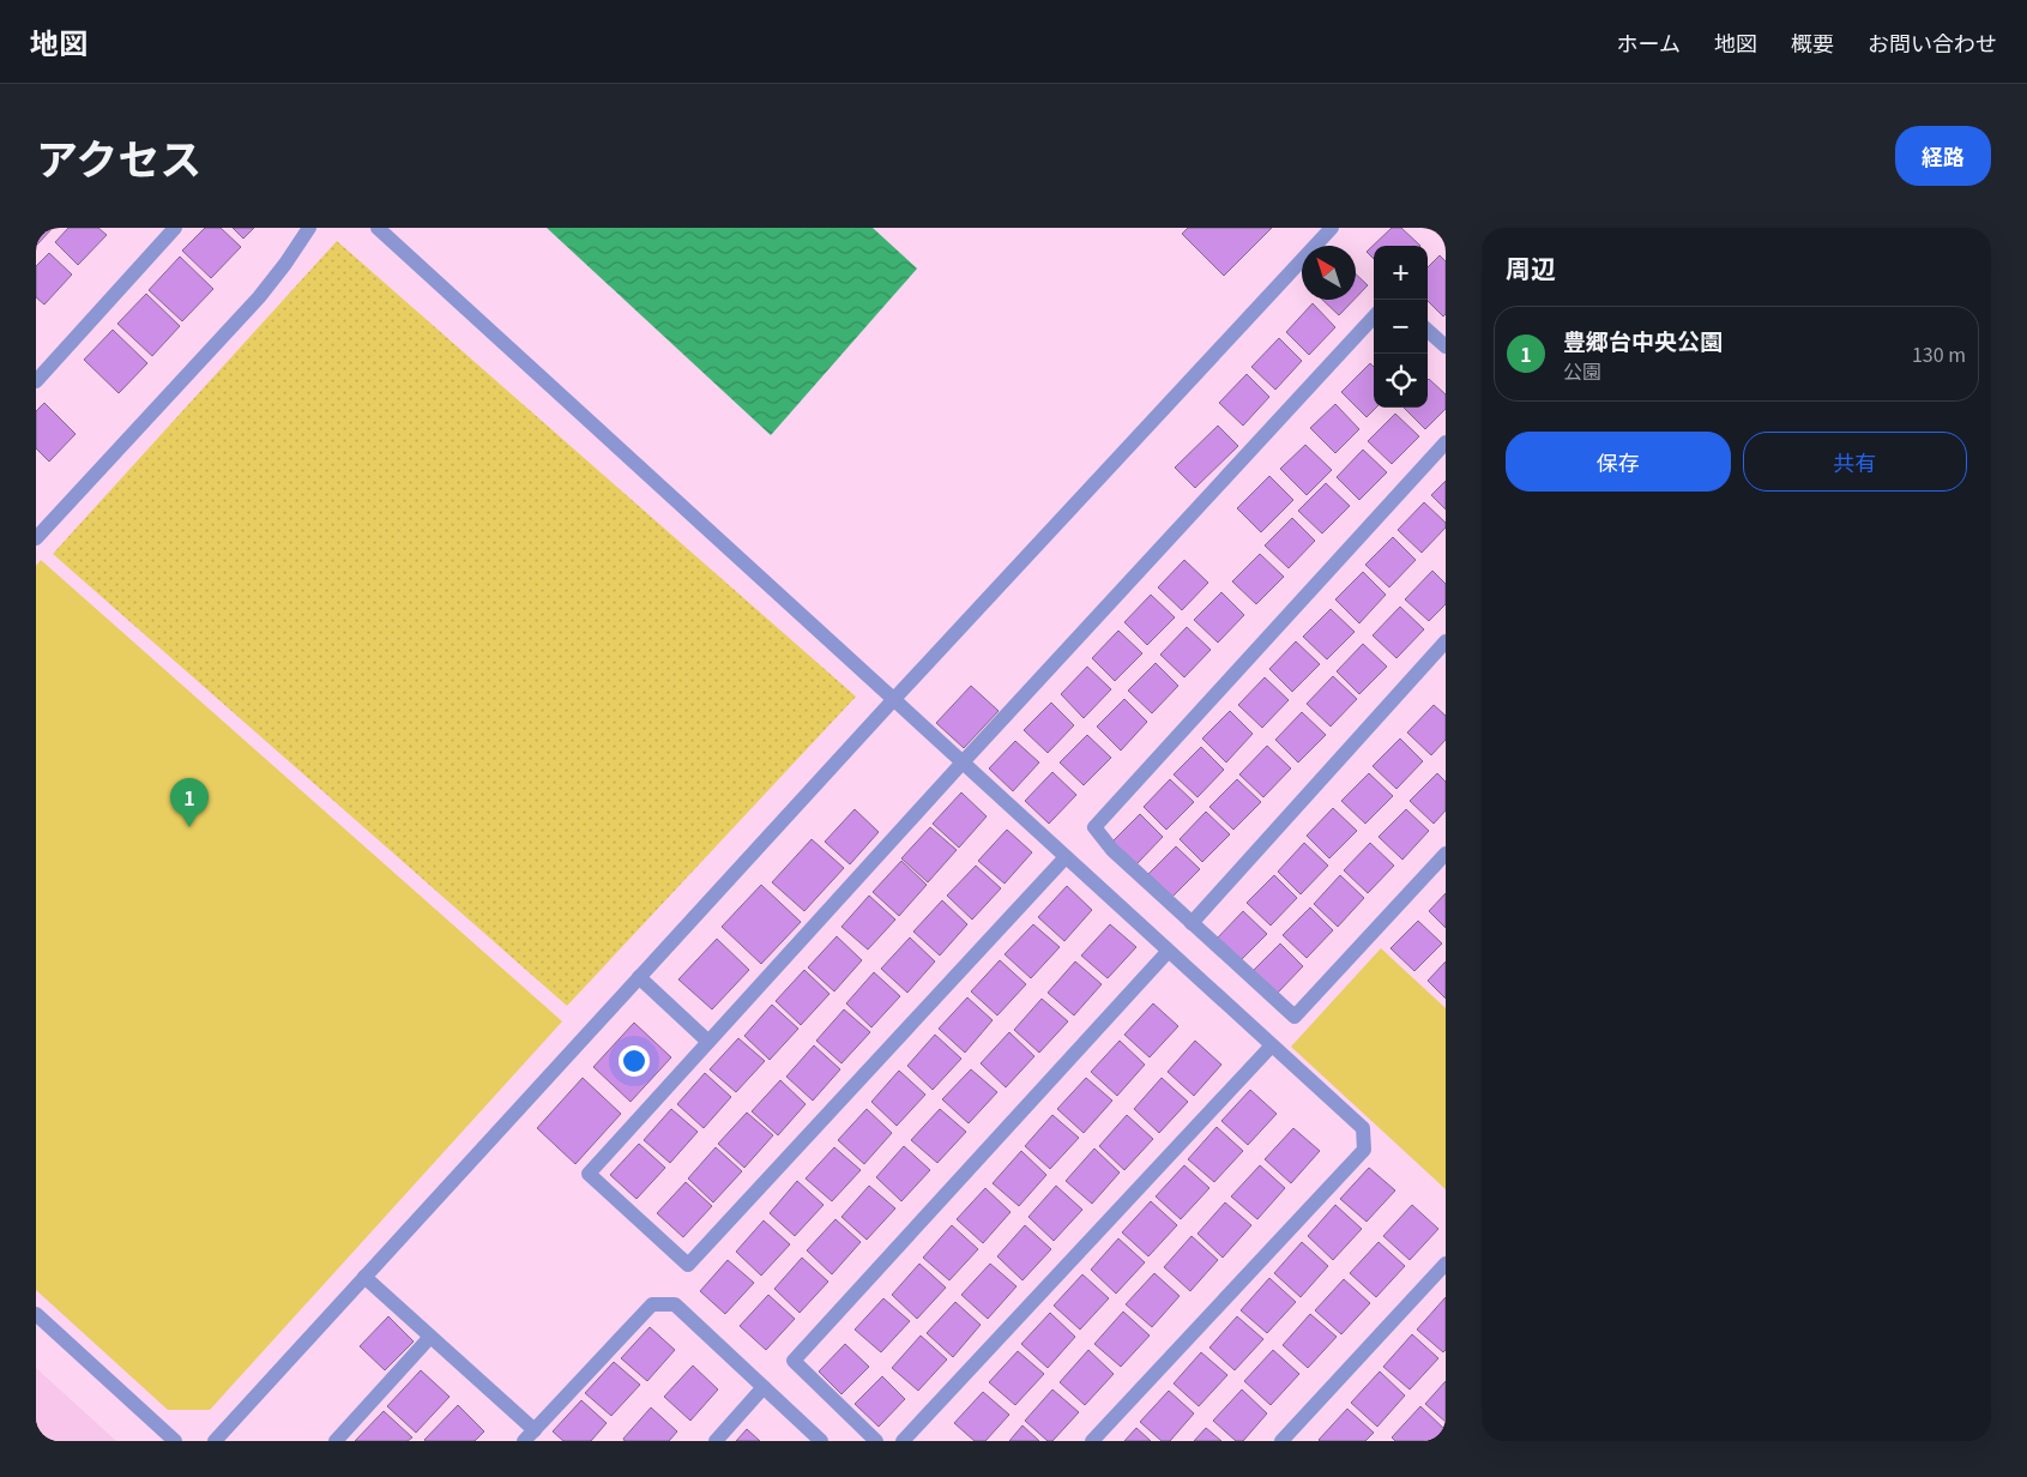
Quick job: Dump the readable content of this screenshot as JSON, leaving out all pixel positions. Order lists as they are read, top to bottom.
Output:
{
  "north": "top left",
  "page": {
    "header": "地図",
    "nav": [
      "ホーム",
      "地図",
      "概要",
      "お問い合わせ"
    ],
    "title": "アクセス",
    "buttons": [
      "経路",
      ["保存", "共有"]
    ],
    "heading": "周辺",
    "map_buttons": ["+", "−"],
    "list": [
      {
        "mark": "1",
        "name": "豊郷台中央公園",
        "note": "公園",
        "value": "130 m"
      }
    ],
    "pins": "1"
  }
}
